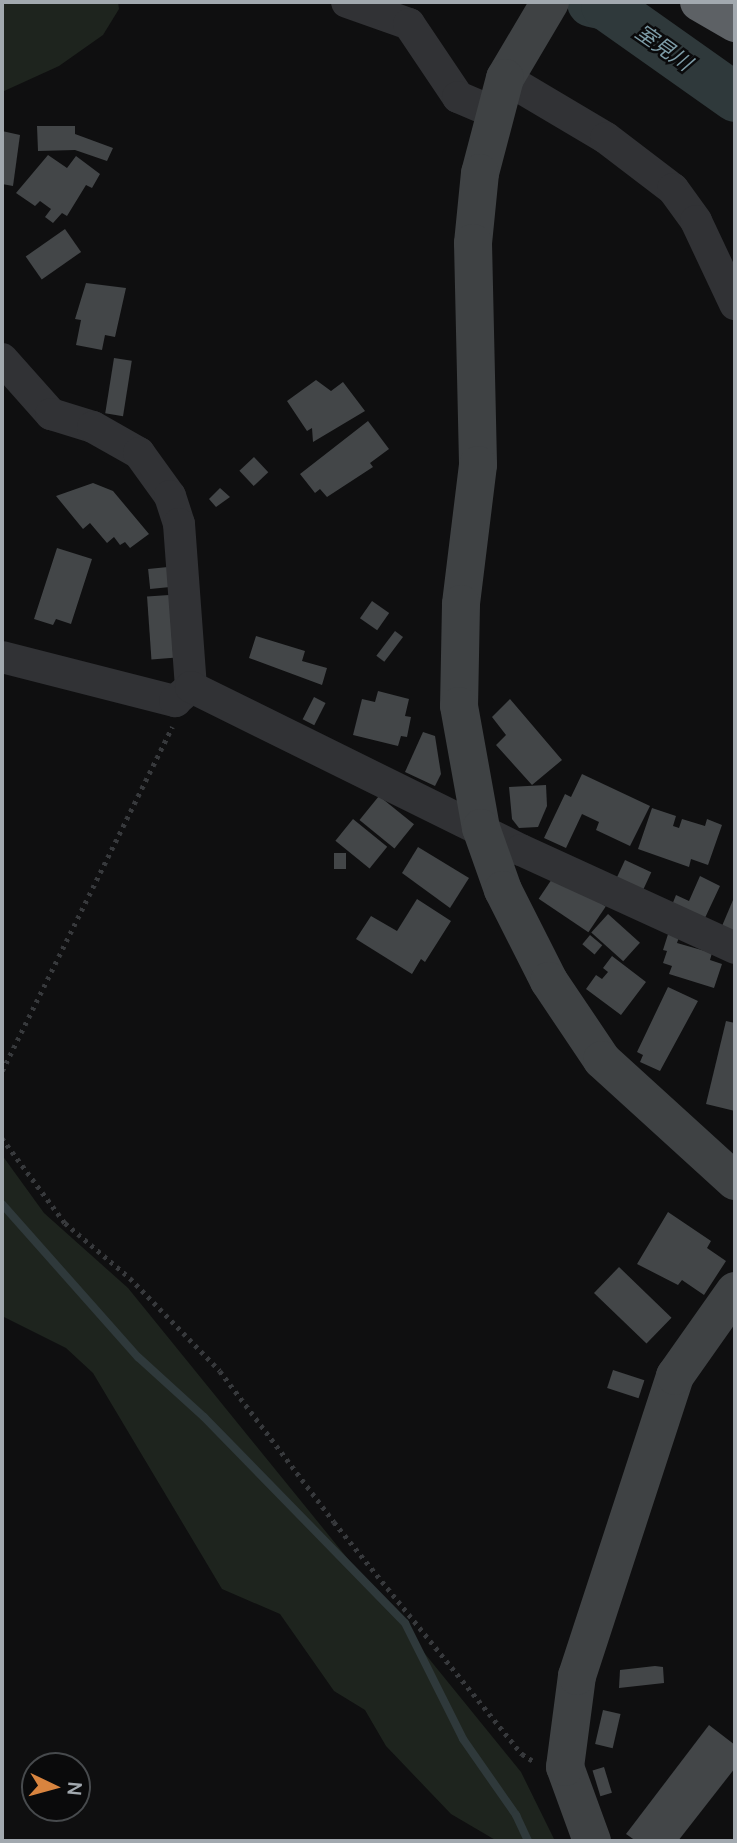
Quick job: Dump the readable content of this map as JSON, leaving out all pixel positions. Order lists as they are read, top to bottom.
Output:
{
  "water": ["室見川"],
  "north": "right"
}
